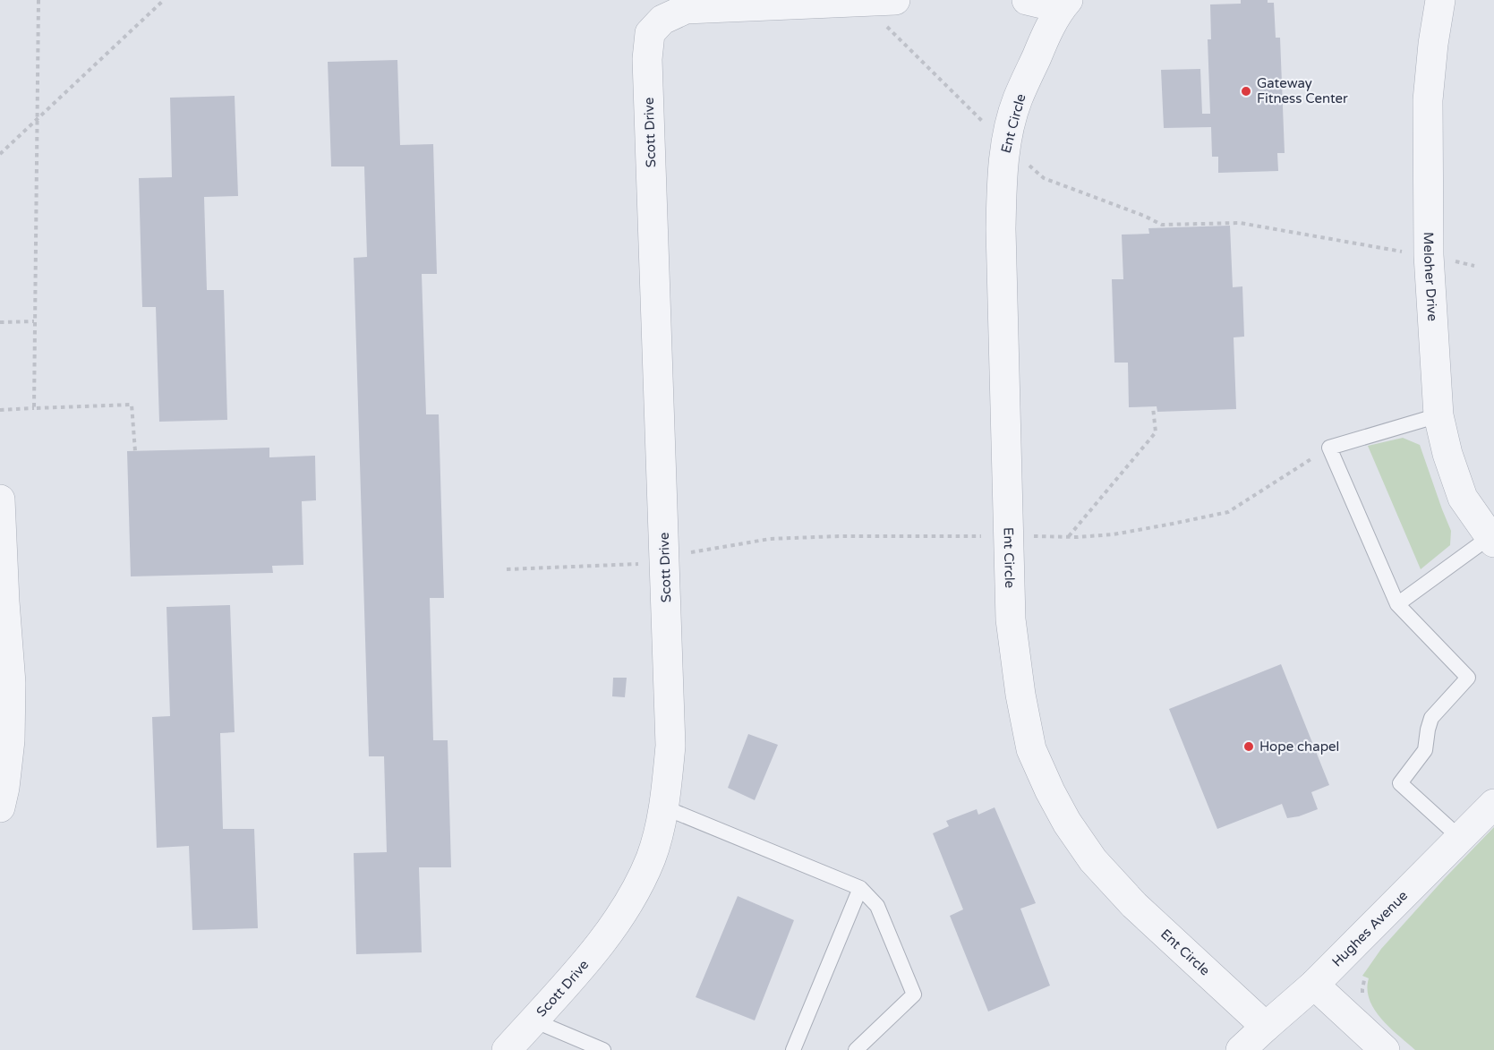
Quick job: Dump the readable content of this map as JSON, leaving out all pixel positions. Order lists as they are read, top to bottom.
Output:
{
  "streets": {
    "street": [
      "Ent Circle",
      "Scott Drive",
      "Meloher Drive",
      "Hughes Avenue"
    ]
  },
  "crossings": [
    ["Ent Circle", "Hughes Avenue"]
  ],
  "places": ["Gateway Fitness Center", "Hope chapel"]
}
